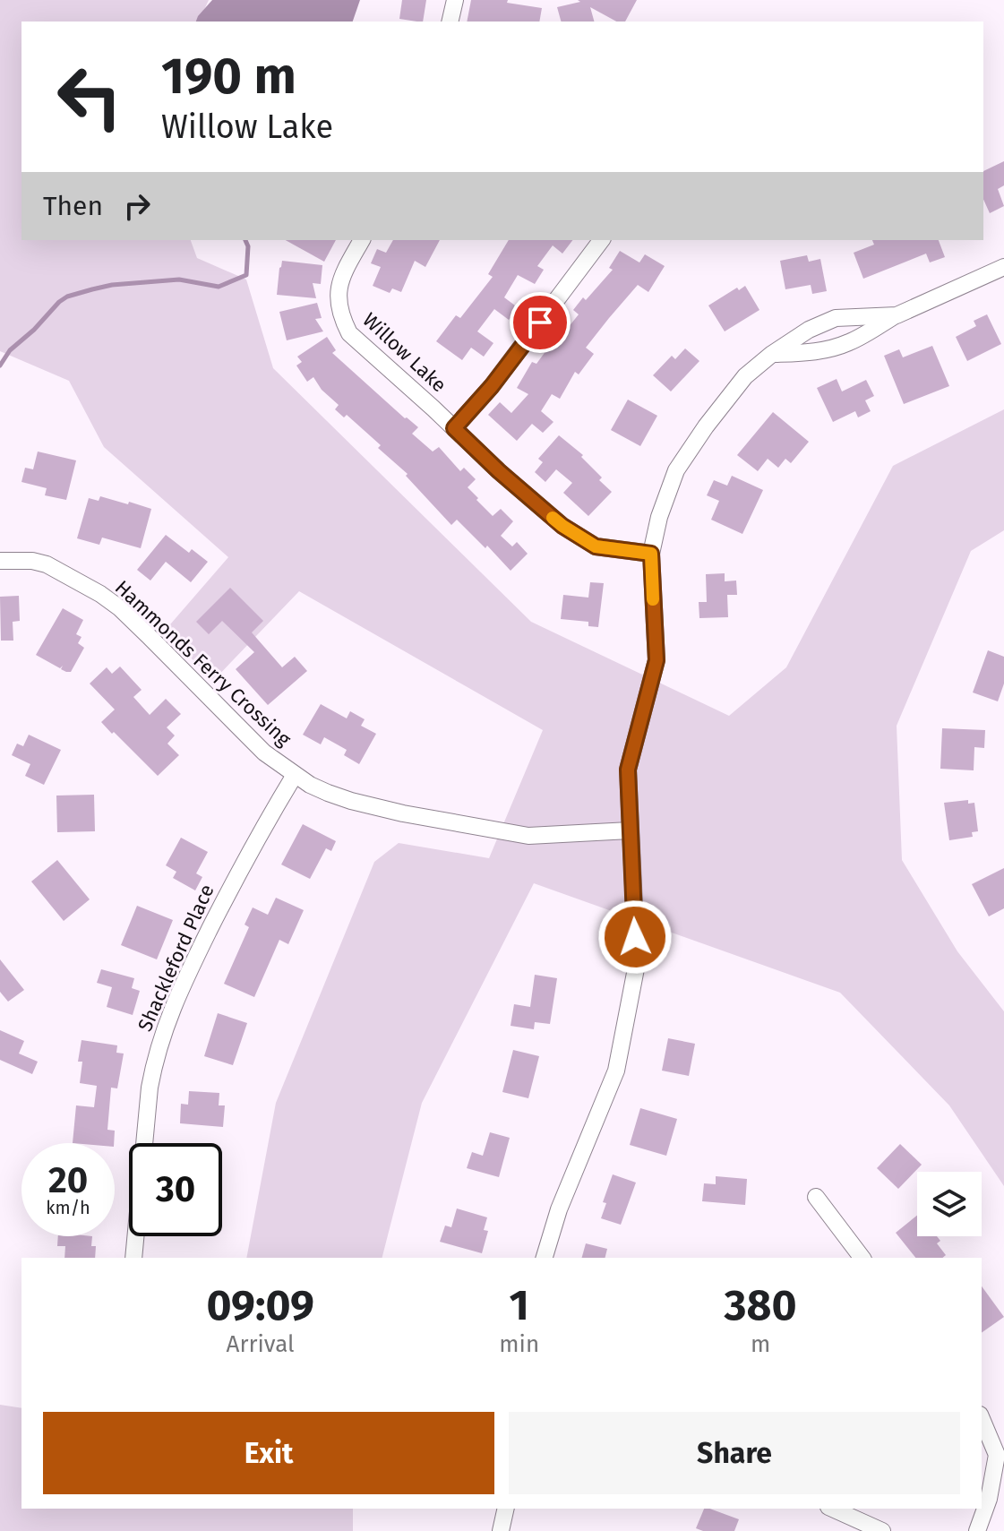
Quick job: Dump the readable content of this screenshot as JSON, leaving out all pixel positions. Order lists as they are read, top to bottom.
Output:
{
  "streets": {
    "street": ["Willow Lake", "Hammonds Ferry Crossing", "Shackleford Place"]
  },
  "crossings": [
    ["Hammonds Ferry Crossing", "Shackleford Place"]
  ],
  "page": {
    "turn": ["190 m", "Willow Lake"],
    "then": "Then",
    "speed": "20 km/h",
    "limit": "30",
    "eta": [
      "09:09",
      "Arrival",
      "1",
      "min",
      "380",
      "m"
    ],
    "buttons": ["Exit", "Share"]
  }
}
